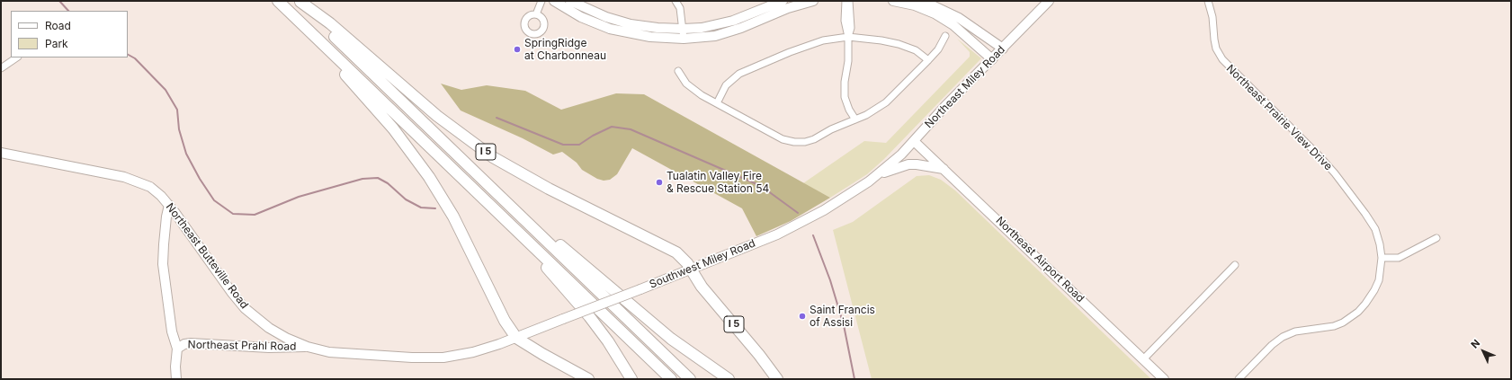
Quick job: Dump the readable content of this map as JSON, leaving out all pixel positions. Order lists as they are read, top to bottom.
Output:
{
  "streets": {
    "highway": ["I 5"],
    "street": [
      "Northeast Miley Road",
      "Northeast Prairie View Drive",
      "Northeast Butteville Road",
      "Northeast Airport Road",
      "Southwest Miley Road",
      "Northeast Prahl Road"
    ]
  },
  "crossings": [
    ["Northeast Miley Road", "Northeast Airport Road"],
    ["Northeast Miley Road", "Southwest Miley Road"],
    ["I 5", "Southwest Miley Road"],
    ["Northeast Butteville Road", "Southwest Miley Road"],
    ["Northeast Butteville Road", "Northeast Prahl Road"]
  ],
  "places": ["SpringRidge at Charbonneau", "Tualatin Valley Fire & Rescue Station 54", "Saint Francis of Assisi"],
  "legend": ["Road", "Park"],
  "north": "top left"
}
